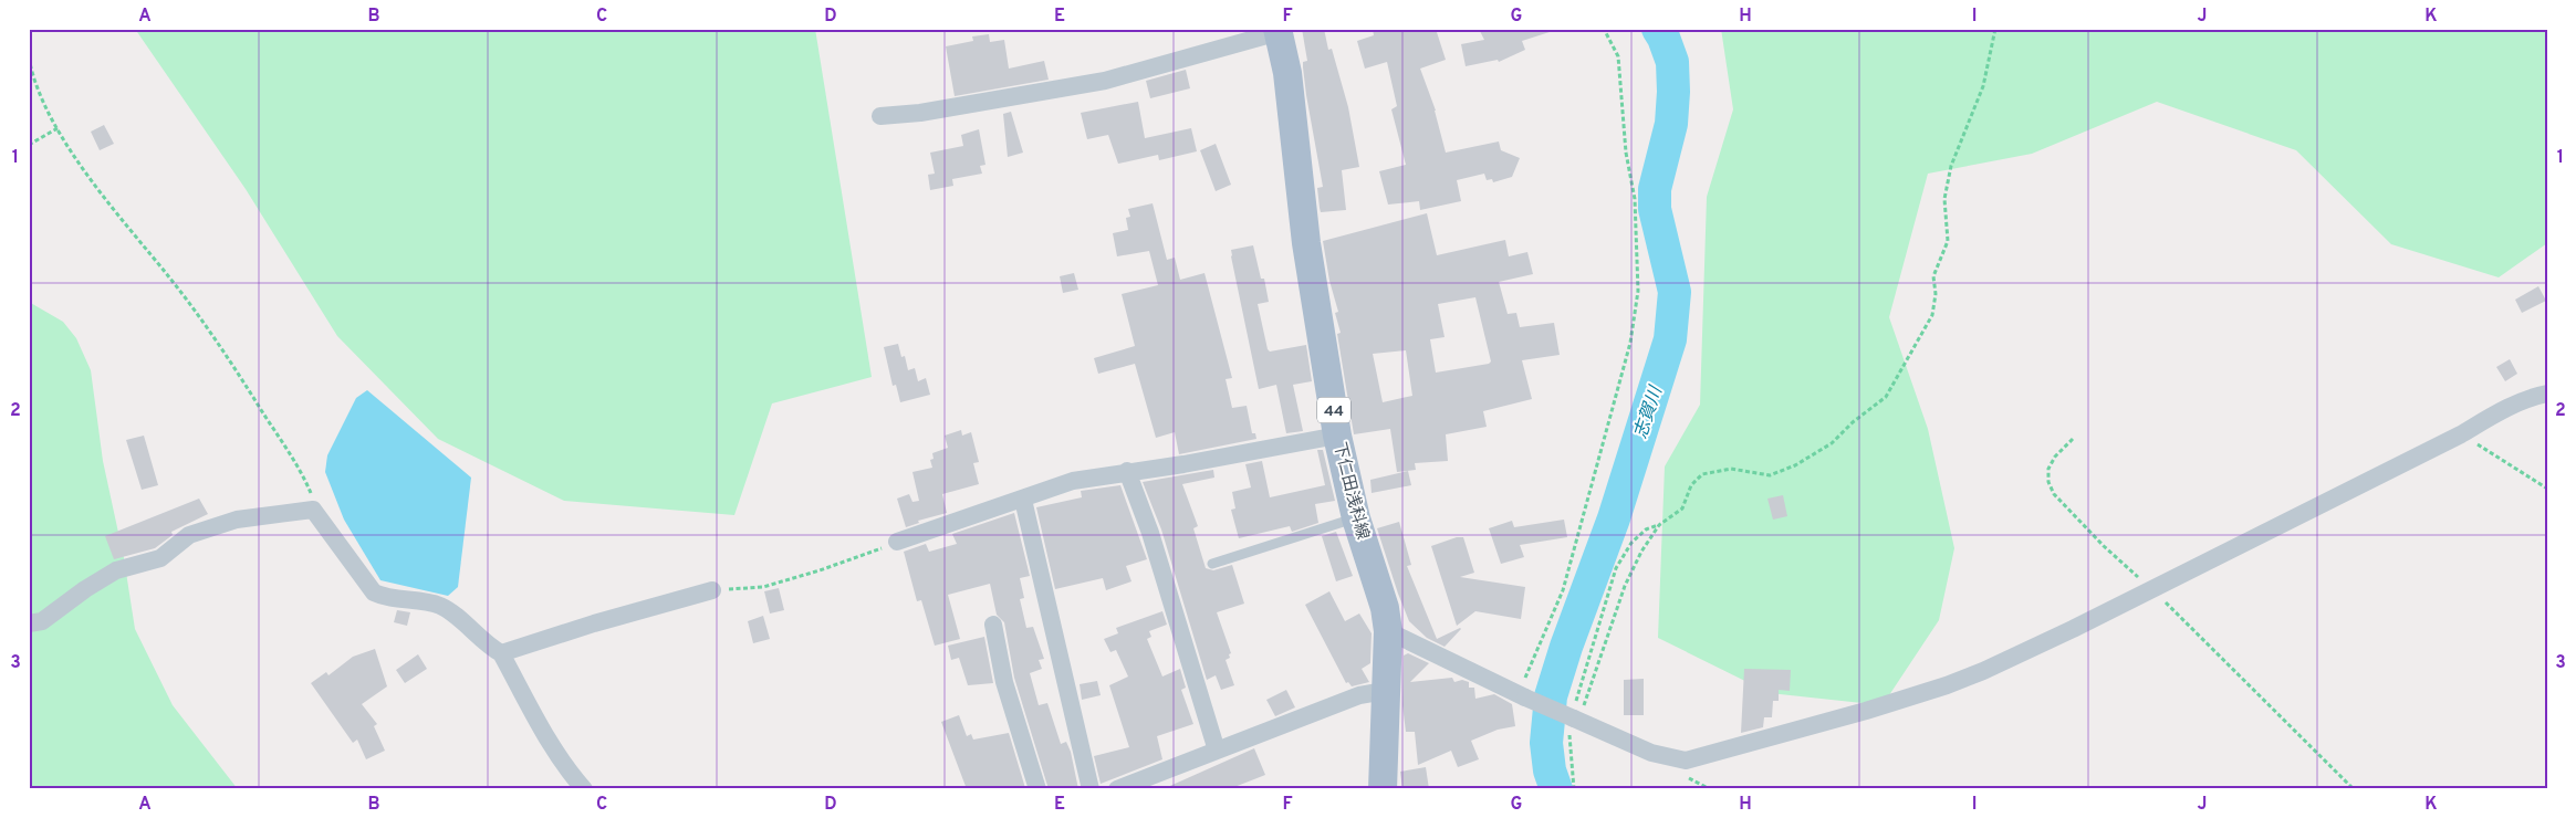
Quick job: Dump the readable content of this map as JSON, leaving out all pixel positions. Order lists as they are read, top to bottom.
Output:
{
  "streets": {
    "main road": ["44", "下仁田浅科線"]
  },
  "water": ["志賀川"],
  "grid": {
    "columns": [
      "A",
      "B",
      "C",
      "D",
      "E",
      "F",
      "G",
      "H",
      "I",
      "J",
      "K"
    ],
    "rows": ["1", "2", "3"]
  }
}
